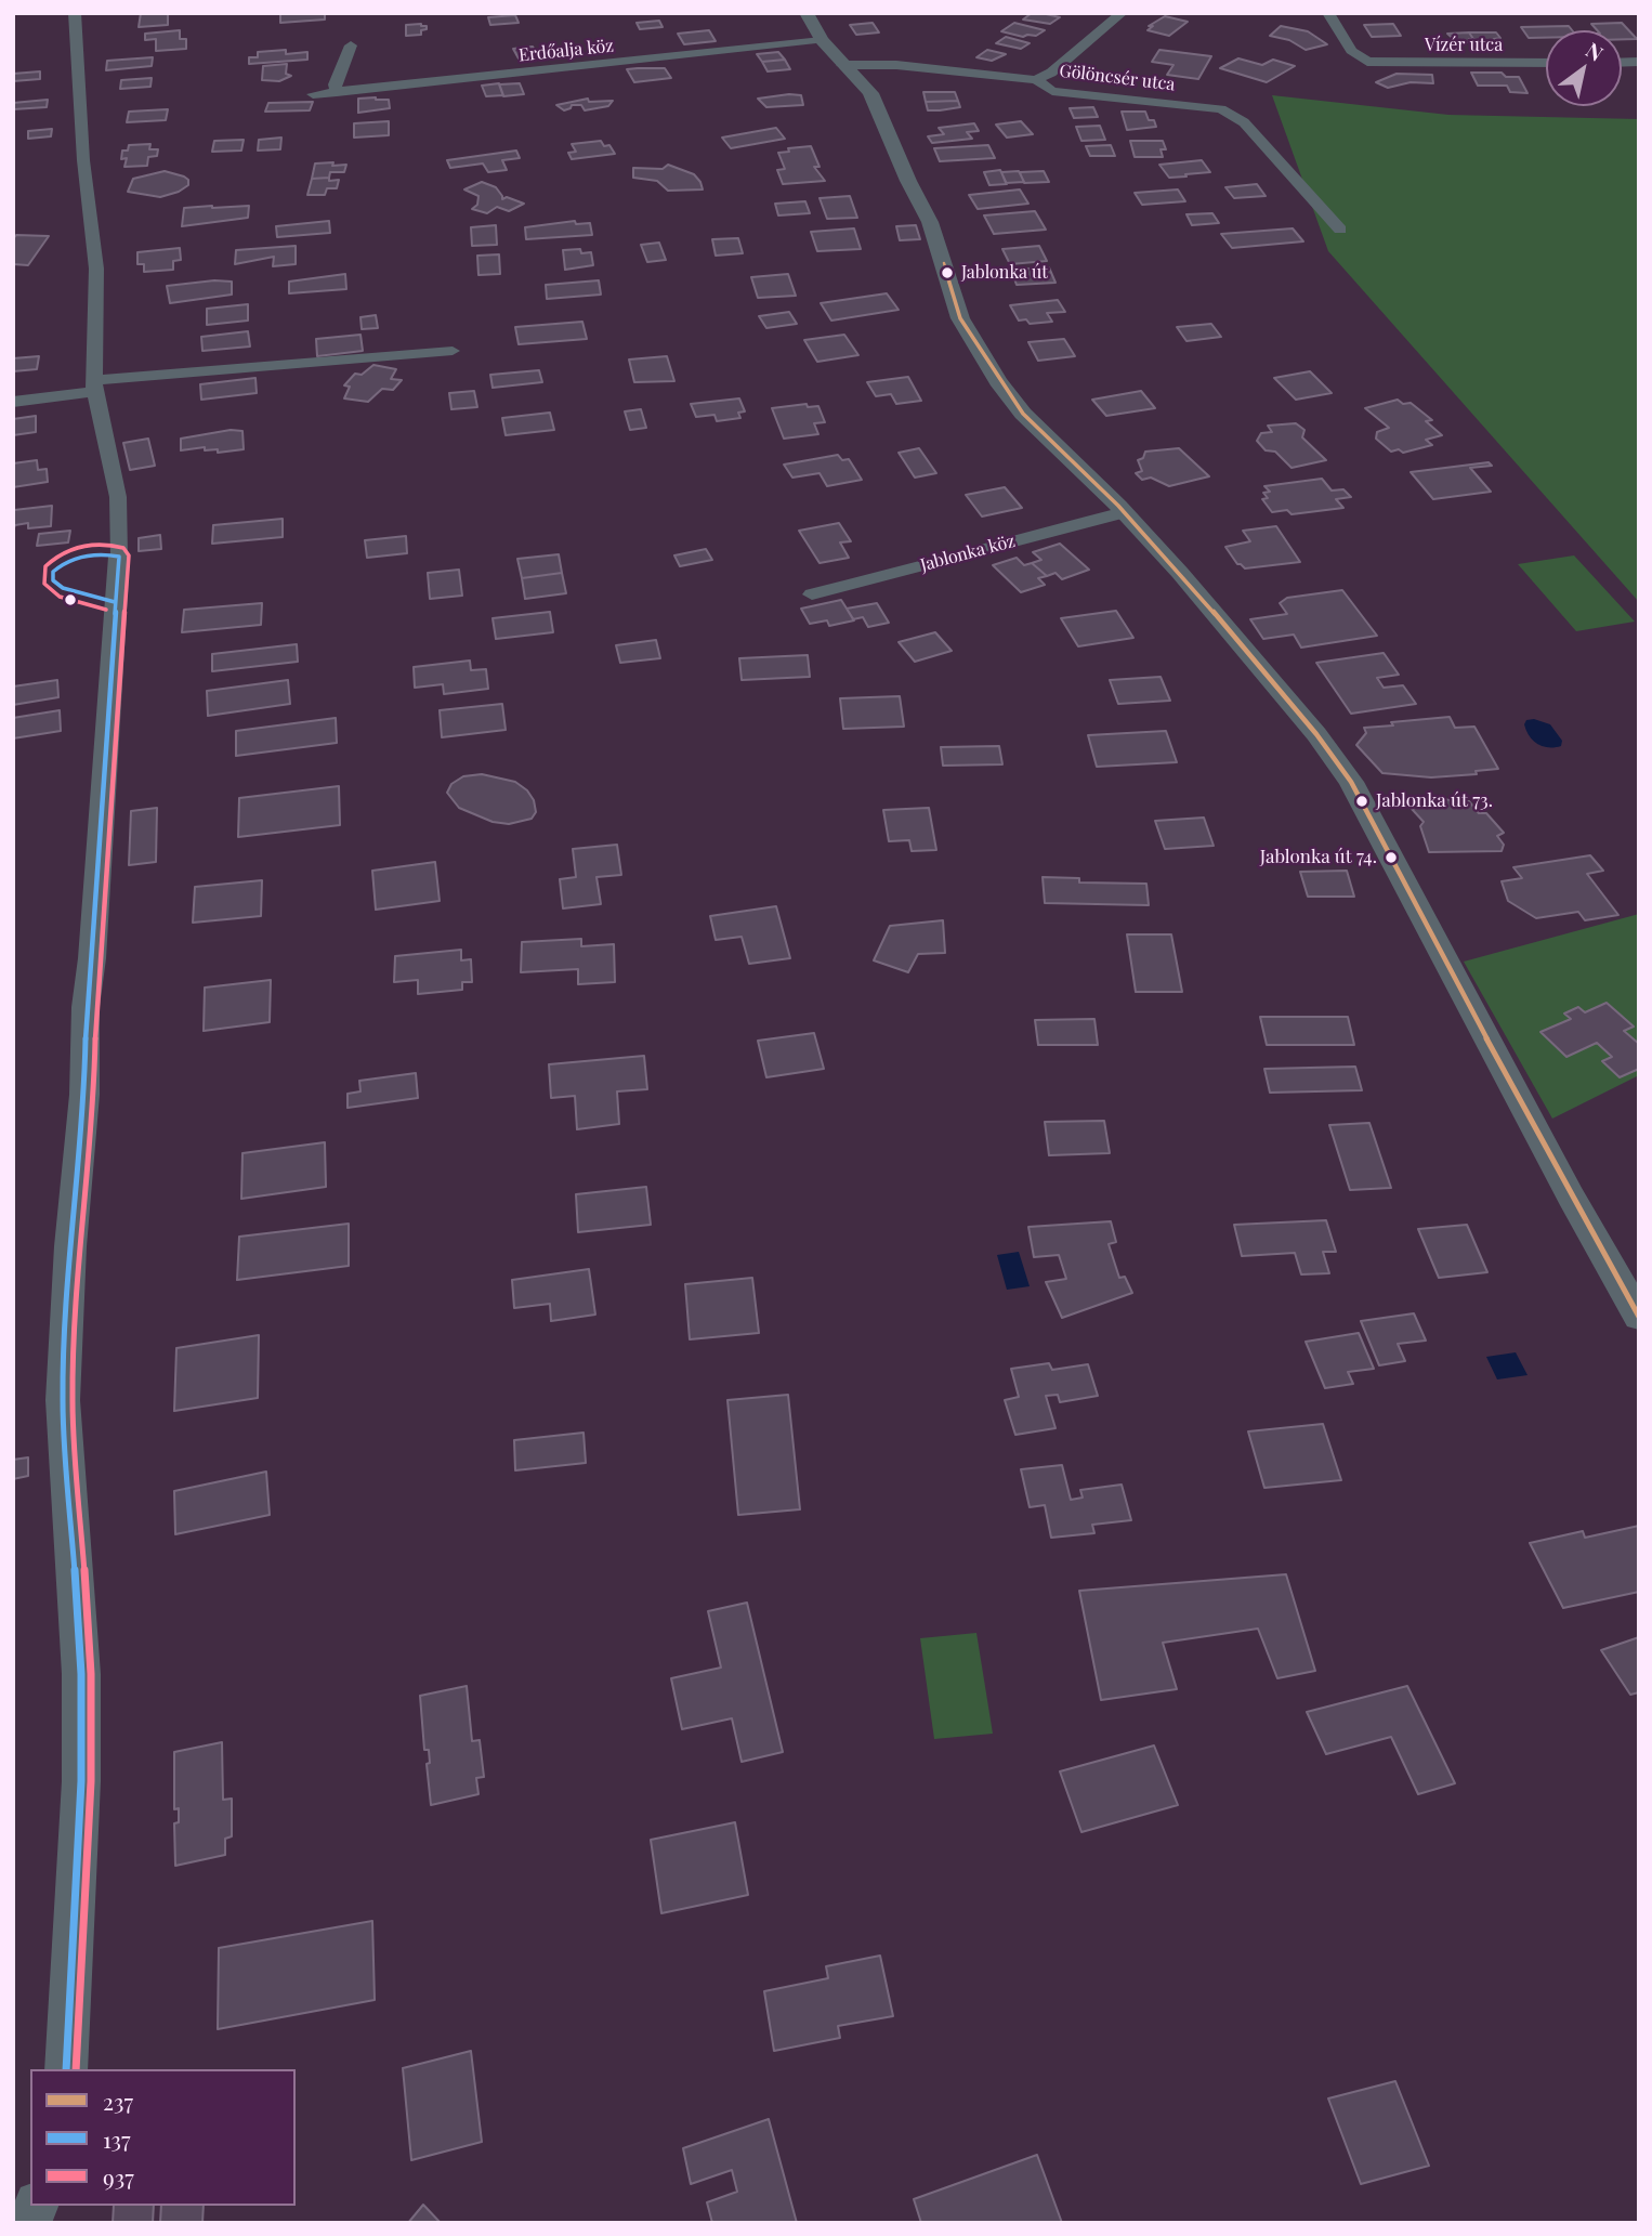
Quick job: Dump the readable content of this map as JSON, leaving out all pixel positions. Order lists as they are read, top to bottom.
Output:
{
  "streets": {
    "street": [
      "Vízér utca",
      "Erdőalja köz",
      "Gölöncsér utca",
      "Jablonka köz"
    ]
  },
  "places": ["Jablonka út", "Jablonka út 73.", "Jablonka út 74."],
  "lines": ["transit line 237", "transit line 937", "transit line 137"],
  "legend": ["237", "137", "937"],
  "north": "top right"
}
